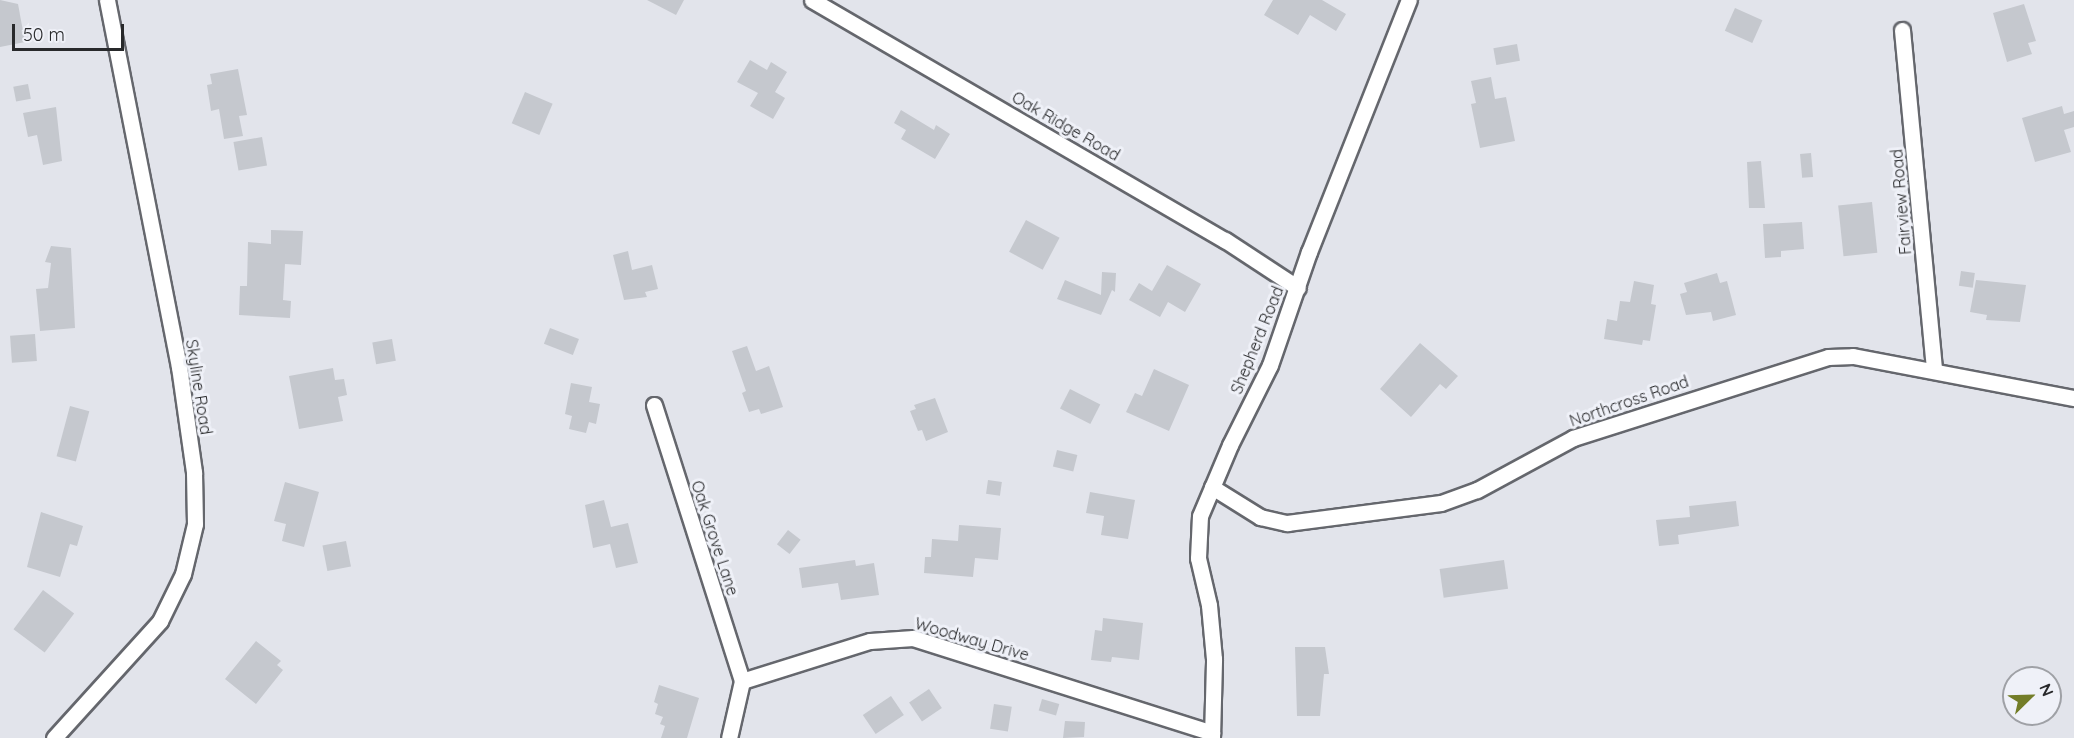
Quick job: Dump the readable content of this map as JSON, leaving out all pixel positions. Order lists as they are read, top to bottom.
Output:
{
  "streets": {
    "street": [
      "Oak Ridge Road",
      "Fairview Road",
      "Shepherd Road",
      "Skyline Road",
      "Northcross Road",
      "Oak Grove Lane",
      "Woodway Drive"
    ]
  },
  "crossings": [
    ["Oak Ridge Road", "Shepherd Road"],
    ["Fairview Road", "Northcross Road"],
    ["Shepherd Road", "Northcross Road"],
    ["Shepherd Road", "Woodway Drive"],
    ["Oak Grove Lane", "Woodway Drive"]
  ],
  "scale_bar": "50 m",
  "north": "top right"
}
